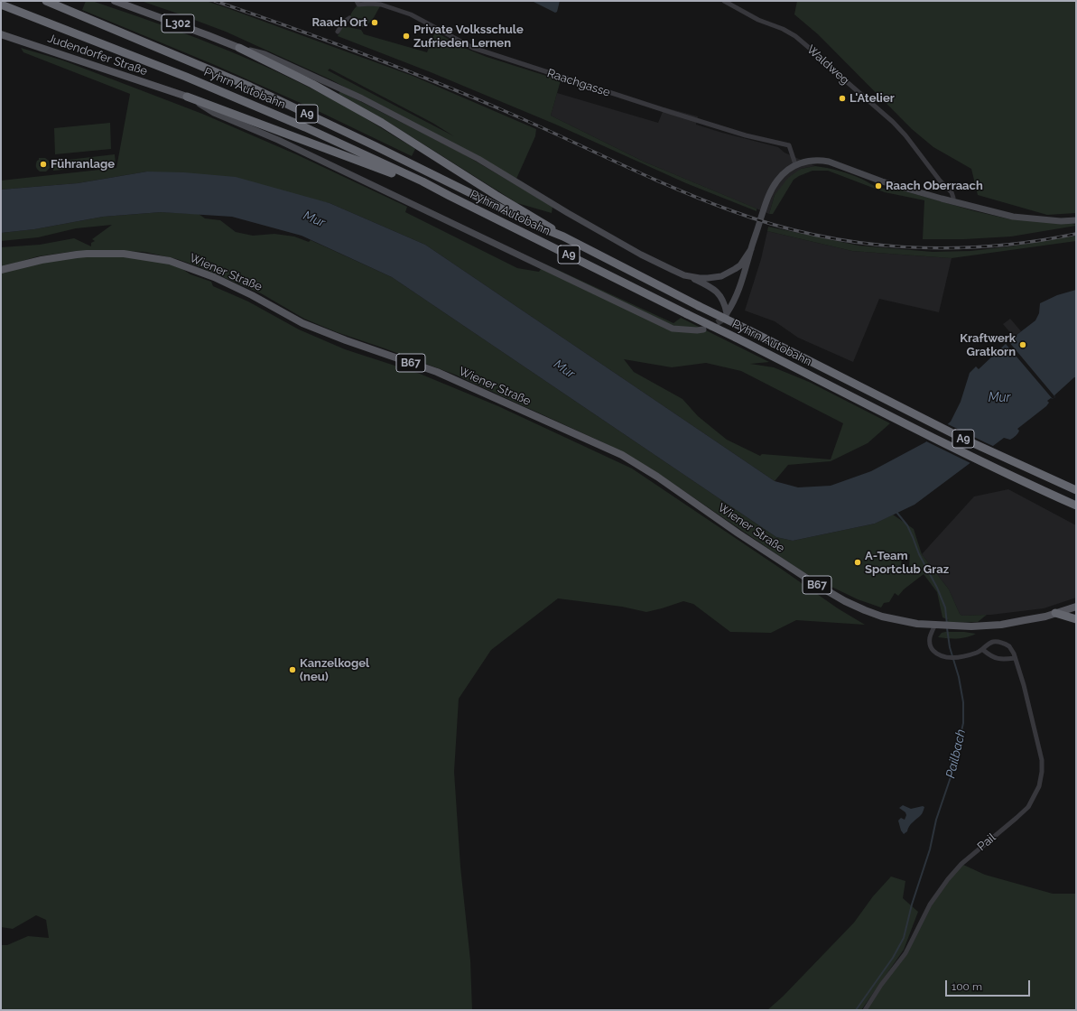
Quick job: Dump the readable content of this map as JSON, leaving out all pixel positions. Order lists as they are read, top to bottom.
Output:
{
  "streets": {
    "highway": ["Pyhrn Autobahn", "A9"],
    "main road": [
      "L302",
      "Judendorfer Straße",
      "Wiener Straße",
      "B67"
    ],
    "street": ["Waldweg", "Raachgasse", "Pail"]
  },
  "crossings": [
    ["L302", "Raachgasse"],
    ["Wiener Straße", "B67"],
    ["Wiener Straße", "Pail"]
  ],
  "water": ["Mur", "Pailbach"],
  "places": [
    "Raach Ort",
    "Private Volksschule Zufrieden Lernen",
    "L'Atelier",
    "Führanlage",
    "Raach Oberraach",
    "Kraftwerk Gratkorn",
    "A-Team Sportclub Graz",
    "Kanzelkogel (neu)"
  ],
  "scale_bar": "100 m"
}
